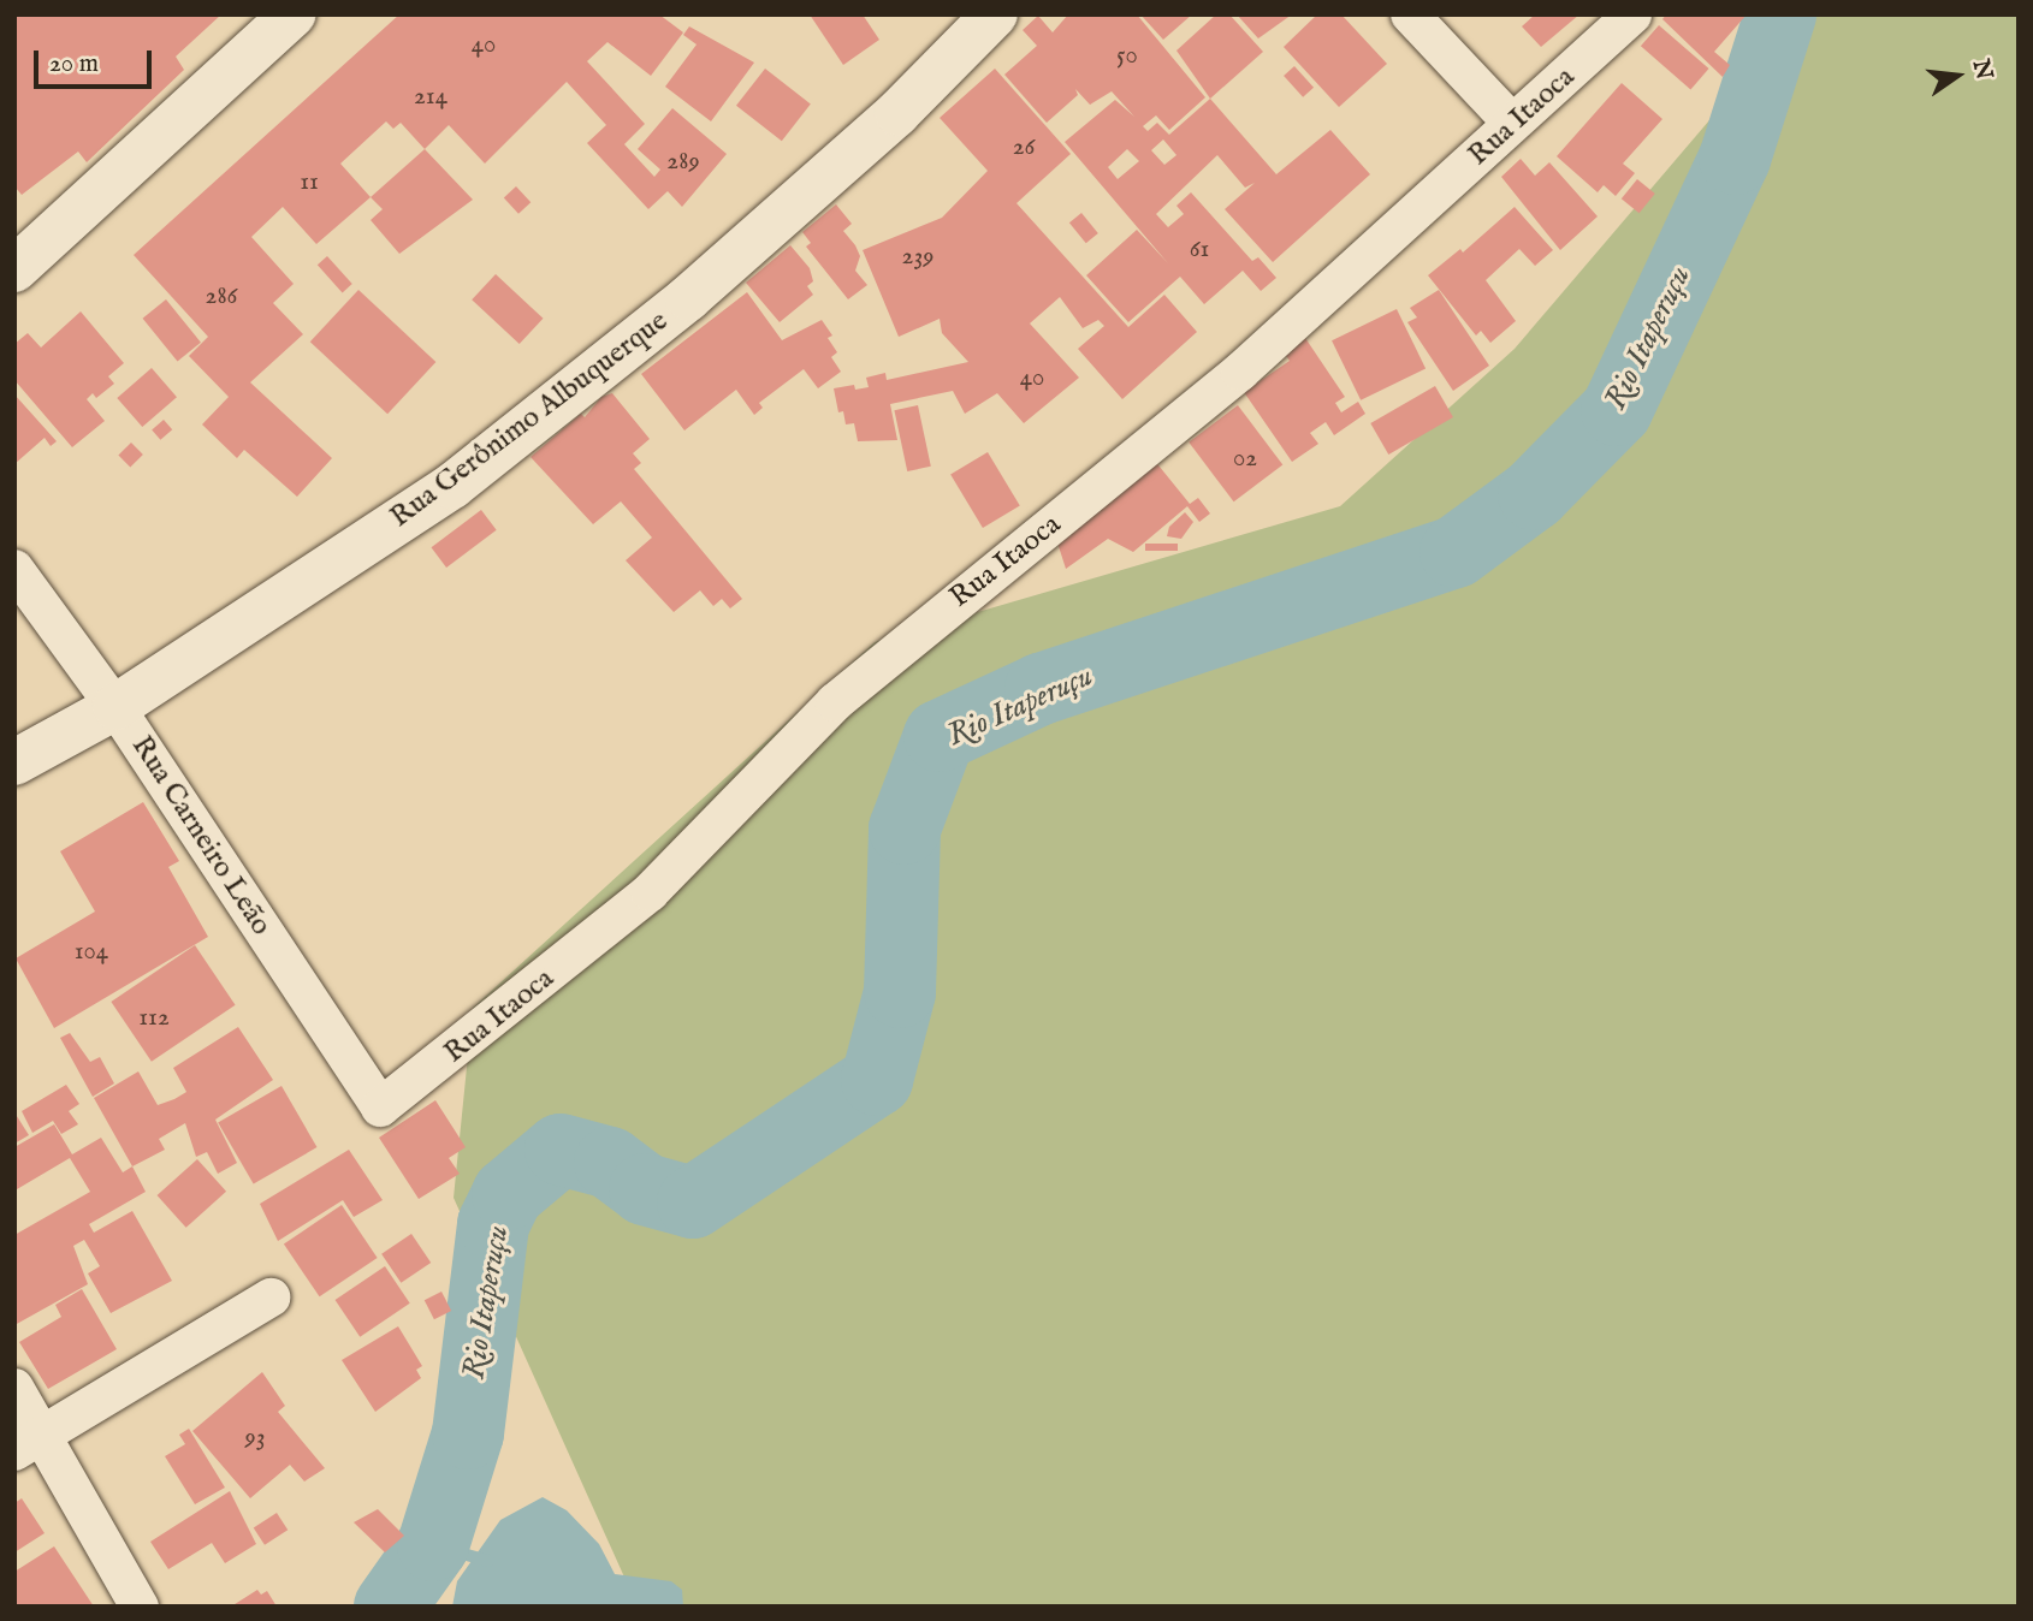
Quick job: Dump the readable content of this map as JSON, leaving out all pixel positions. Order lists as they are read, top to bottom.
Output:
{
  "streets": {
    "street": ["Rua Itaoca", "Rua Gerônimo Albuquerque", "Rua Carneiro Leão"]
  },
  "crossings": [
    ["Rua Itaoca", "Rua Carneiro Leão"],
    ["Rua Gerônimo Albuquerque", "Rua Carneiro Leão"]
  ],
  "water": ["Rio Itaperuçu"],
  "house_numbers": [
    "40",
    "50",
    "214",
    "26",
    "289",
    "11",
    "61",
    "239",
    "286",
    "40",
    "02",
    "104",
    "112",
    "93"
  ],
  "scale_bar": "20 m",
  "north": "right"
}
